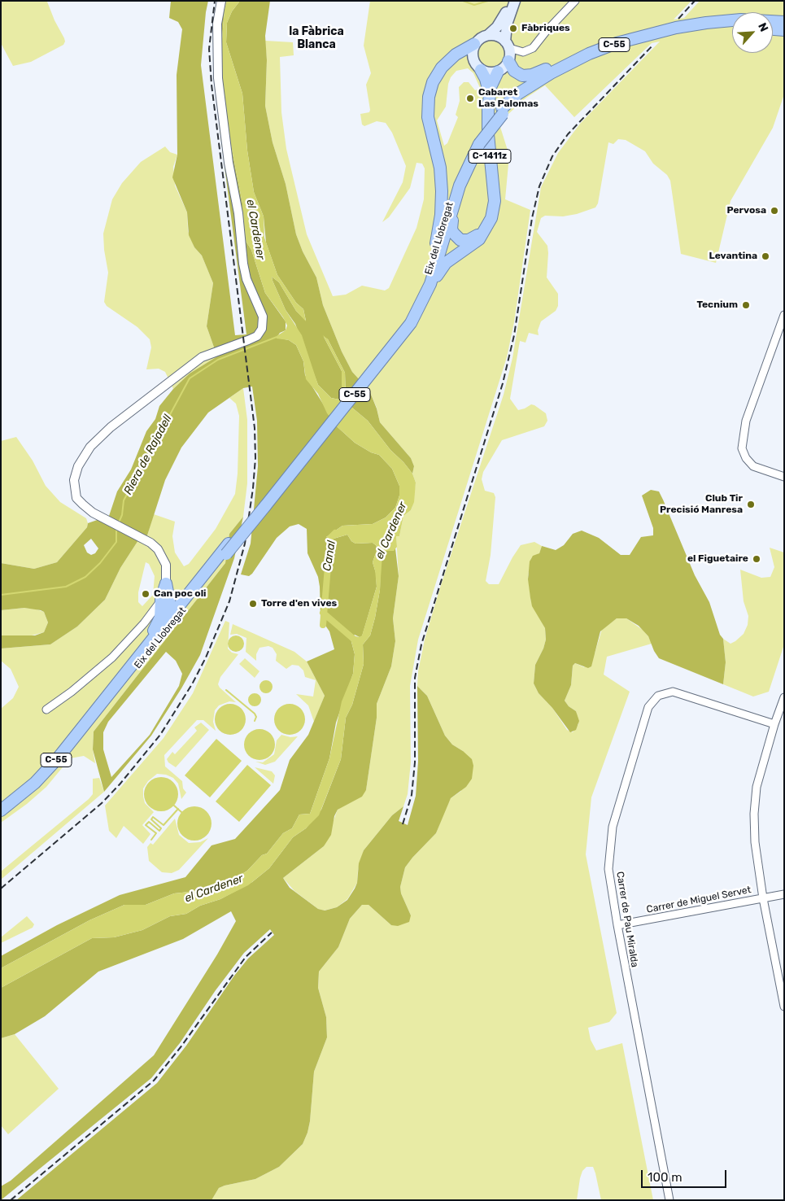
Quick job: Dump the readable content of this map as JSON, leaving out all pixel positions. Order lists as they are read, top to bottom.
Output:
{
  "streets": {
    "highway": ["C-55", "C-1411z", "Eix del Llobregat"],
    "street": ["Carrer de Miguel Servet", "Carrer de Pau Miralda"]
  },
  "crossings": [
    ["C-55", "Eix del Llobregat"],
    ["Carrer de Miguel Servet", "Carrer de Pau Miralda"]
  ],
  "districts": ["la Fàbrica Blanca"],
  "water": ["el Cardener", "Riera de Rajadell", "Canal"],
  "places": [
    "Fàbriques",
    "Cabaret Las Palomas",
    "Pervosa",
    "Levantina",
    "Tecnium",
    "Club Tir Precisió Manresa",
    "el Figuetaire",
    "Can poc oli",
    "Torre d'en vives"
  ],
  "scale_bar": "100 m",
  "north": "top right"
}
